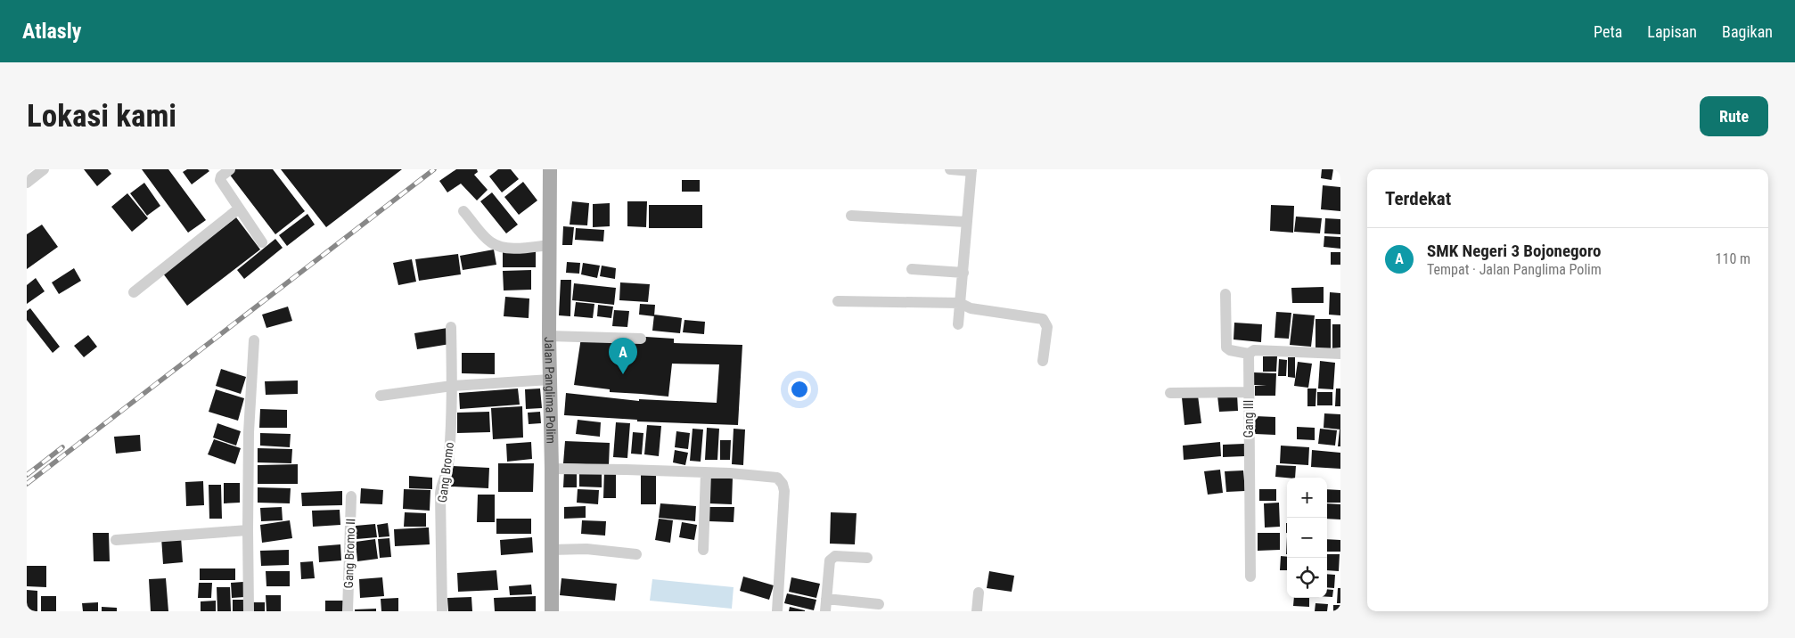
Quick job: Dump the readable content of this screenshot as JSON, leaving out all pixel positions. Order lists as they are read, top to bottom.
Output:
{
  "streets": {
    "main road": ["Jalan Panglima Polim"],
    "street": ["Gang III", "Gang Bromo", "Gang Bromo II"]
  },
  "page": {
    "header": "Atlasly",
    "nav": ["Peta", "Lapisan", "Bagikan"],
    "buttons": "Rute",
    "title": "Lokasi kami",
    "heading": "Terdekat",
    "list": [
      {
        "mark": "A",
        "name": "SMK Negeri 3 Bojonegoro",
        "note": "Tempat · Jalan Panglima Polim",
        "value": "110 m"
      }
    ],
    "pins": "A",
    "map_buttons": ["+", "−"]
  }
}
